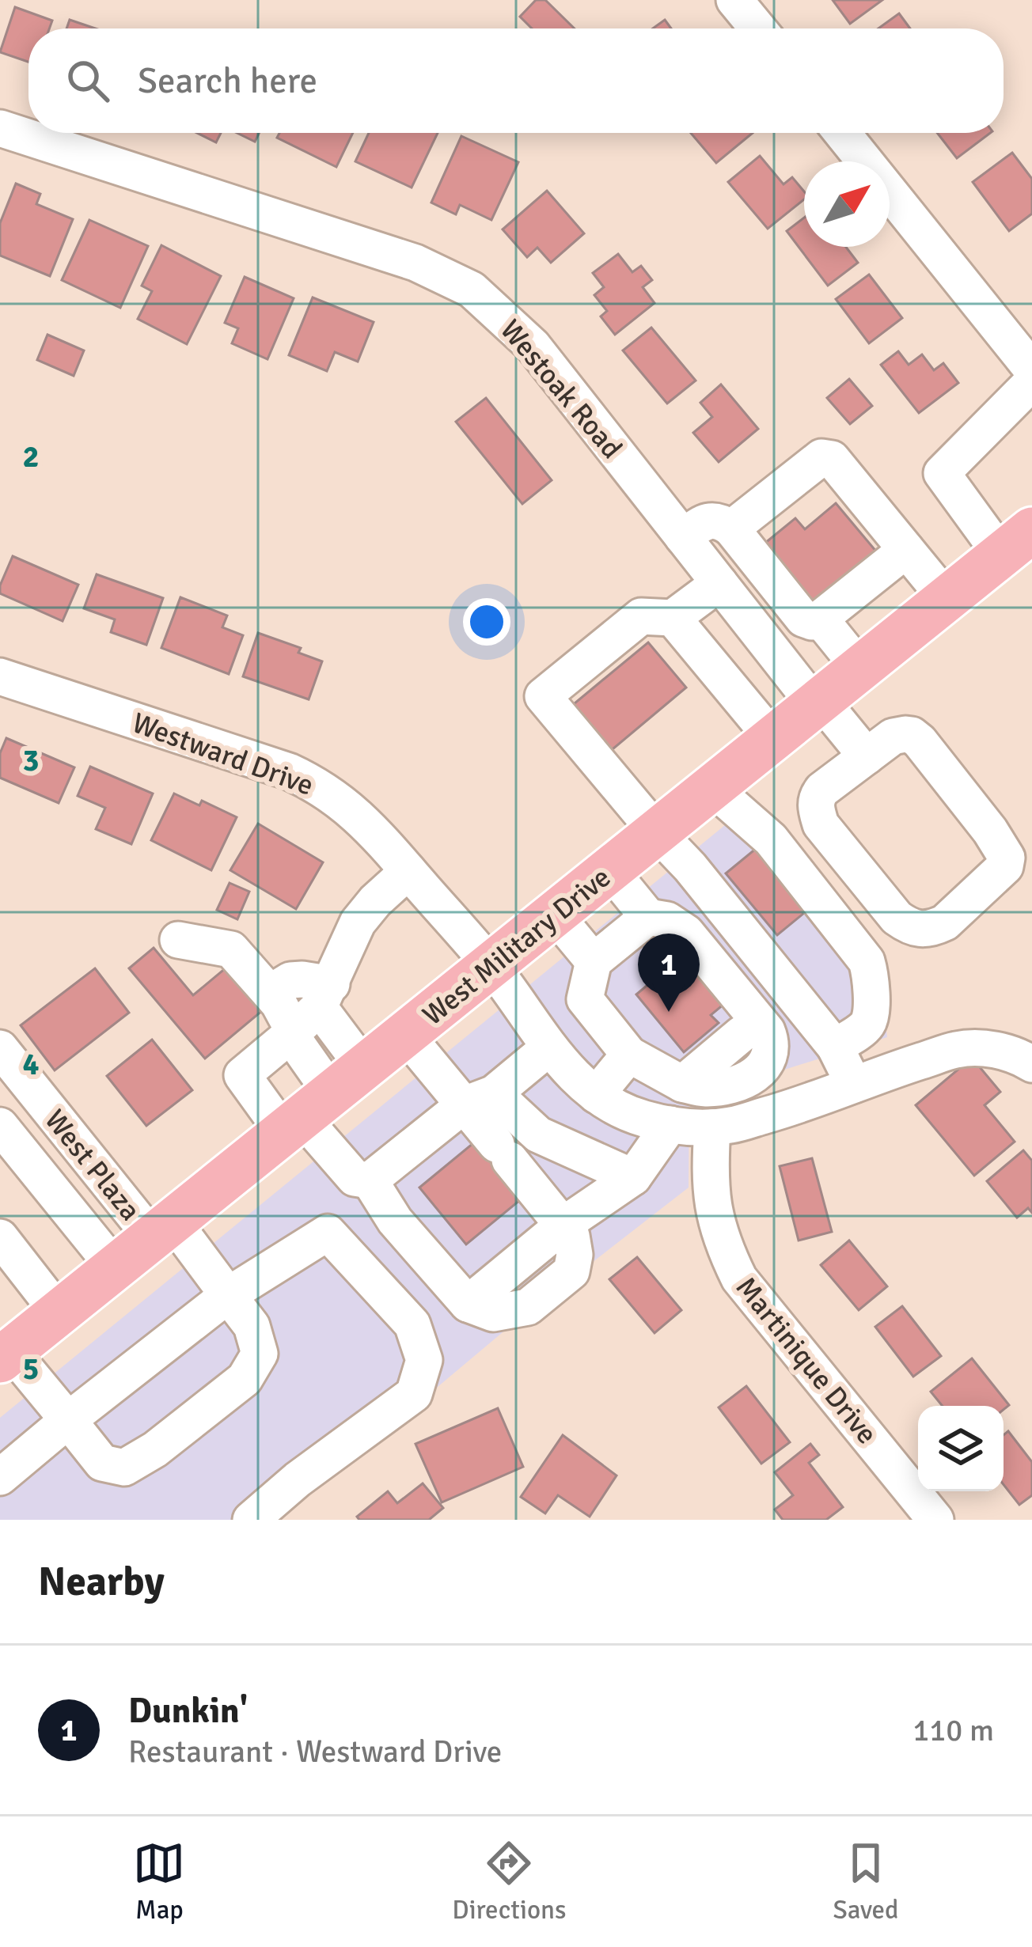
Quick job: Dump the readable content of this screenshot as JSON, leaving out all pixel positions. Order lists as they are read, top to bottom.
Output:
{
  "streets": {
    "main road": ["West Military Drive"],
    "street": [
      "Westoak Road",
      "Westward Drive",
      "West Plaza",
      "Martinique Drive"
    ]
  },
  "crossings": [
    ["Westoak Road", "West Military Drive"],
    ["Westward Drive", "West Military Drive"],
    ["Westward Drive", "Martinique Drive"],
    ["West Military Drive", "West Plaza"]
  ],
  "north": "top right",
  "page": {
    "search": "Search here",
    "pins": "1",
    "heading": "Nearby",
    "list": [
      {
        "mark": "1",
        "name": "Dunkin'",
        "note": "Restaurant · Westward Drive",
        "value": "110 m"
      }
    ],
    "nav": ["Map", "Directions", "Saved"]
  },
  "grid": {
    "rows": [
      "2",
      "3",
      "4",
      "5"
    ]
  }
}
